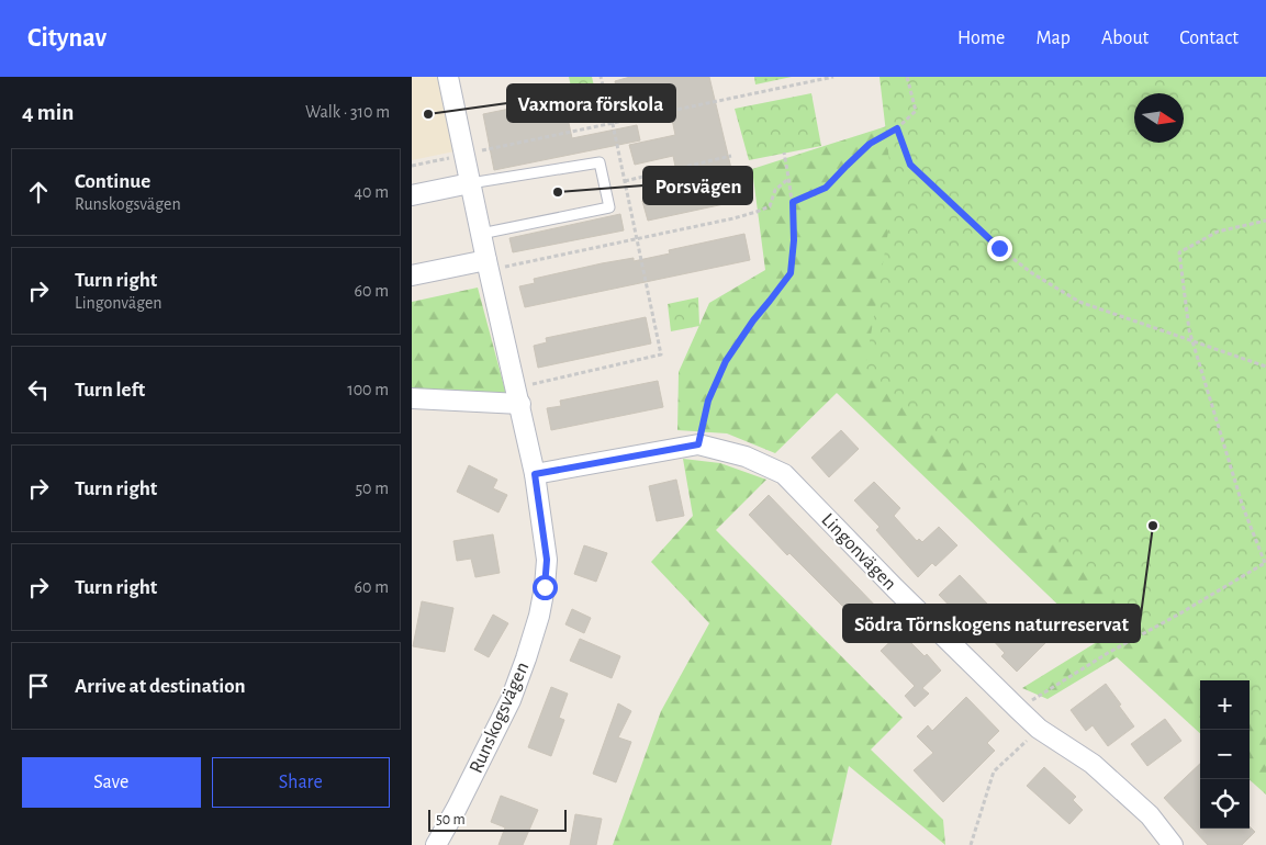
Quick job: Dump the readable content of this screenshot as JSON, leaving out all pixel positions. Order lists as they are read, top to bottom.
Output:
{
  "streets": {
    "street": ["Lingonvägen", "Runskogsvägen"]
  },
  "crossings": [
    ["Lingonvägen", "Runskogsvägen"]
  ],
  "places": ["Vaxmora förskola", "Porsvägen", "Södra Törnskogens naturreservat"],
  "scale_bar": "50 m",
  "north": "right",
  "page": {
    "header": "Citynav",
    "nav": [
      "Home",
      "Map",
      "About",
      "Contact"
    ],
    "heading": ["4 min", "Walk · 310 m"],
    "list": [
      ["Continue", "Runskogsvägen", "40 m"],
      ["Turn right", "Lingonvägen", "60 m"],
      ["Turn left", "100 m"],
      ["Turn right", "50 m"],
      ["Turn right", "60 m"],
      "Arrive at destination"
    ],
    "map_buttons": ["+", "−"],
    "buttons": ["Save", "Share"],
    "scale": "50 m"
  }
}
